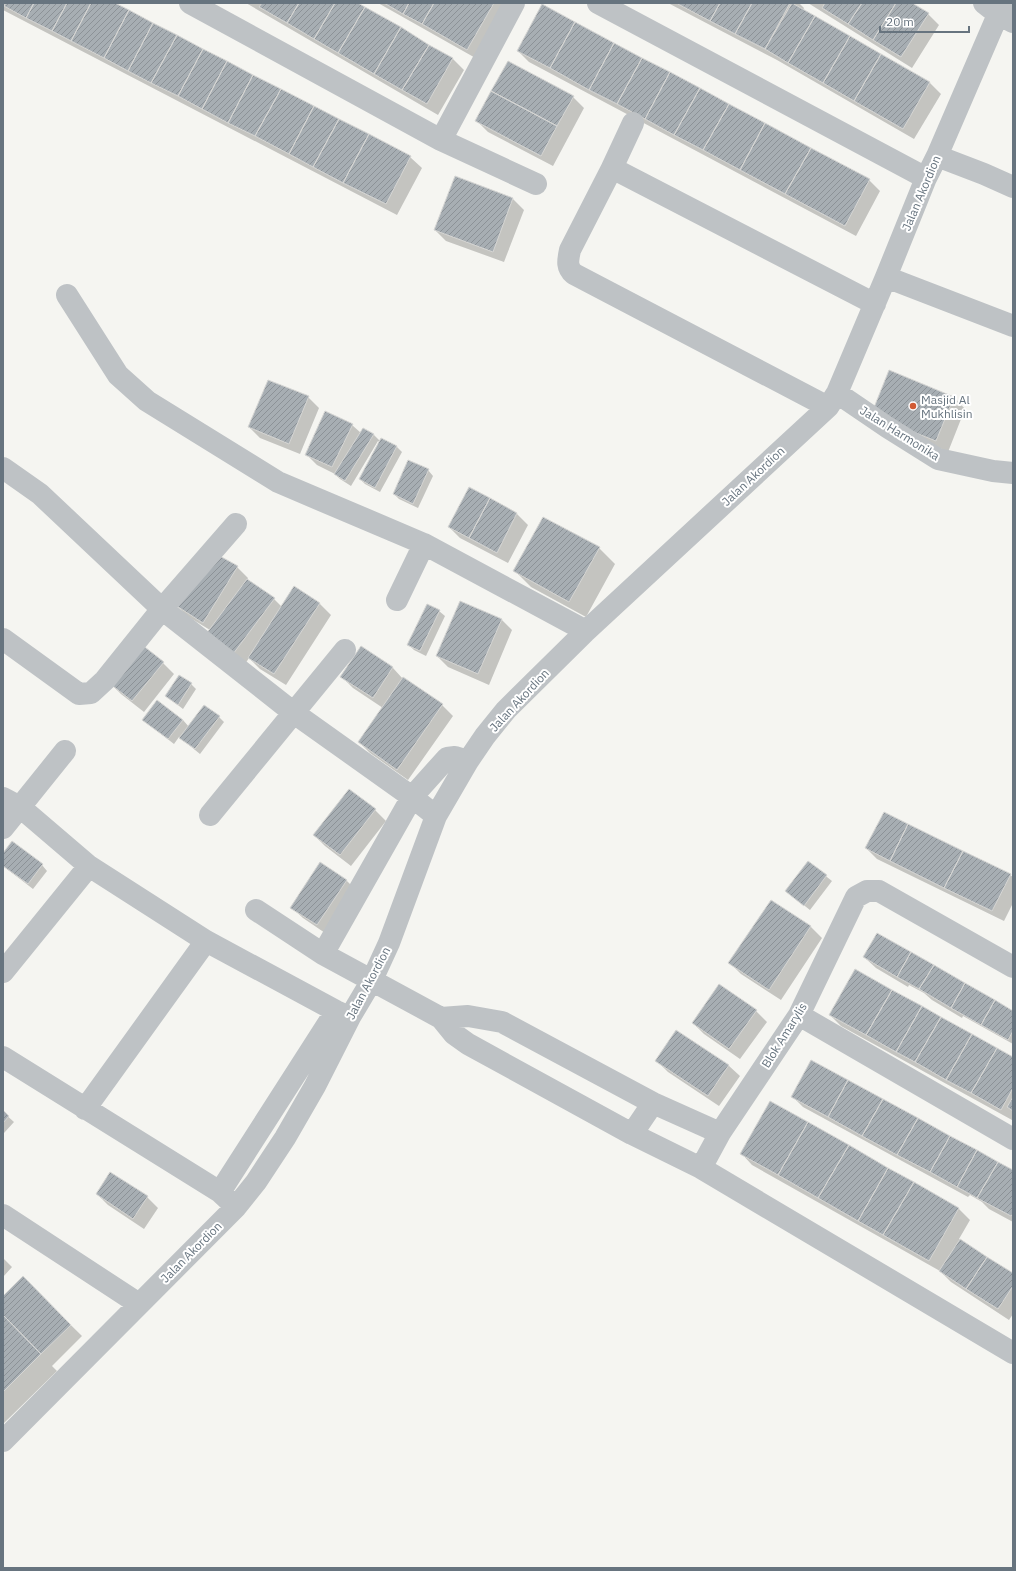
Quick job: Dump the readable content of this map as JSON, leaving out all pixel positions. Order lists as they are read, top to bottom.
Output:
{
  "streets": {
    "street": ["Jalan Akordion", "Jalan Harmonika", "Blok Amarylis"]
  },
  "crossings": [
    ["Jalan Akordion", "Jalan Harmonika"]
  ],
  "places": ["Masjid Al Mukhlisin"],
  "scale_bar": "20 m"
}
